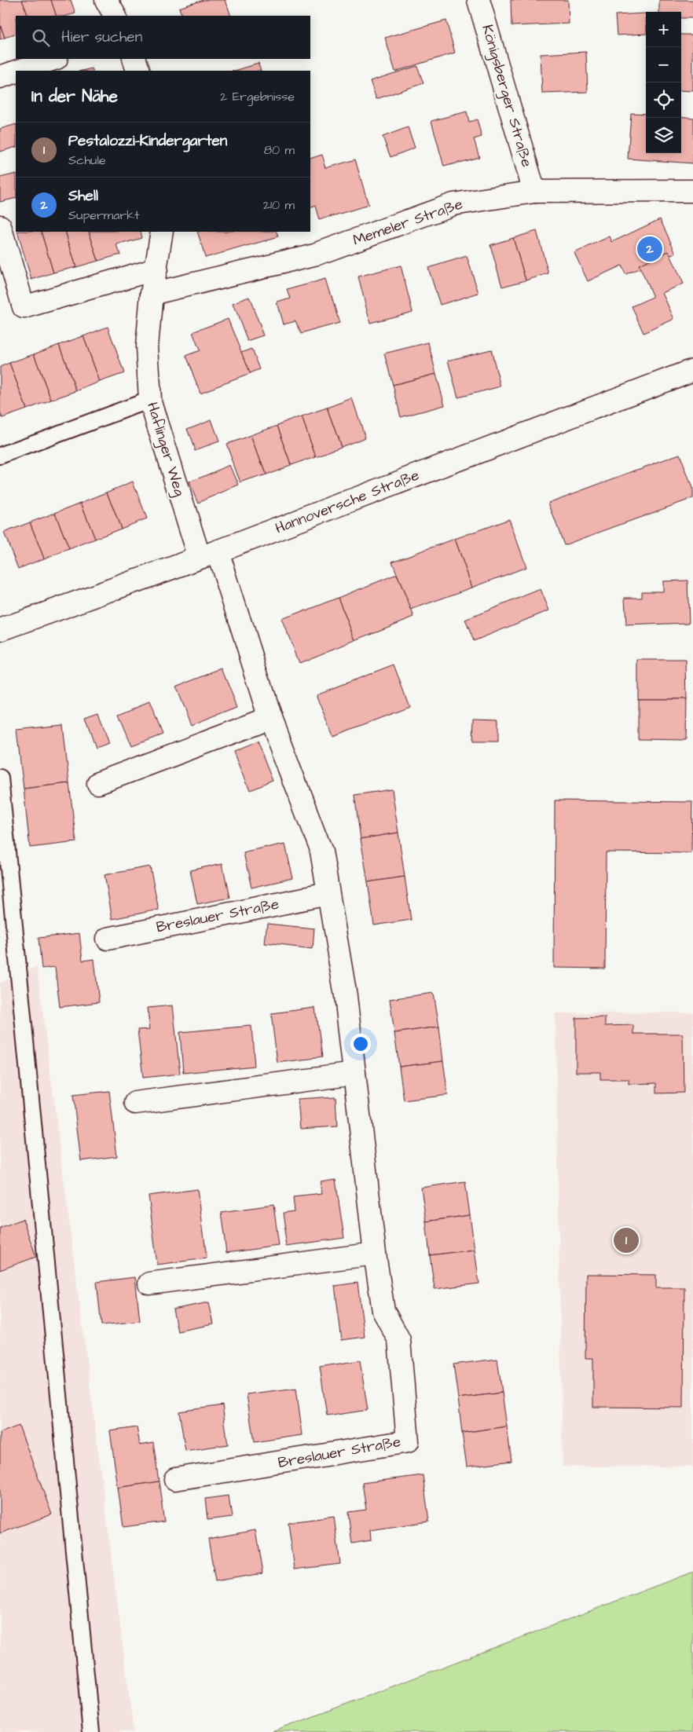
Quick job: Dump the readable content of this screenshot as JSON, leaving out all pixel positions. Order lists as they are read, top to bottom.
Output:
{
  "streets": {
    "street": [
      "Königsberger Straße",
      "Memeler Straße",
      "Haflinger Weg",
      "Hannoversche Straße",
      "Breslauer Straße"
    ]
  },
  "crossings": [
    ["Königsberger Straße", "Memeler Straße"],
    ["Memeler Straße", "Haflinger Weg"],
    ["Haflinger Weg", "Hannoversche Straße"],
    ["Haflinger Weg", "Breslauer Straße"],
    ["Hannoversche Straße", "Breslauer Straße"]
  ],
  "page": {
    "map_buttons": ["+", "−"],
    "search": "Hier suchen",
    "heading": ["In der Nähe", "2 Ergebnisse"],
    "list": [
      {
        "mark": "1",
        "name": "Pestalozzi-Kindergarten",
        "note": "Schule",
        "value": "80 m"
      },
      {
        "mark": "2",
        "name": "Shell",
        "note": "Supermarkt",
        "value": "210 m"
      }
    ],
    "pins": ["2", "1"]
  }
}
